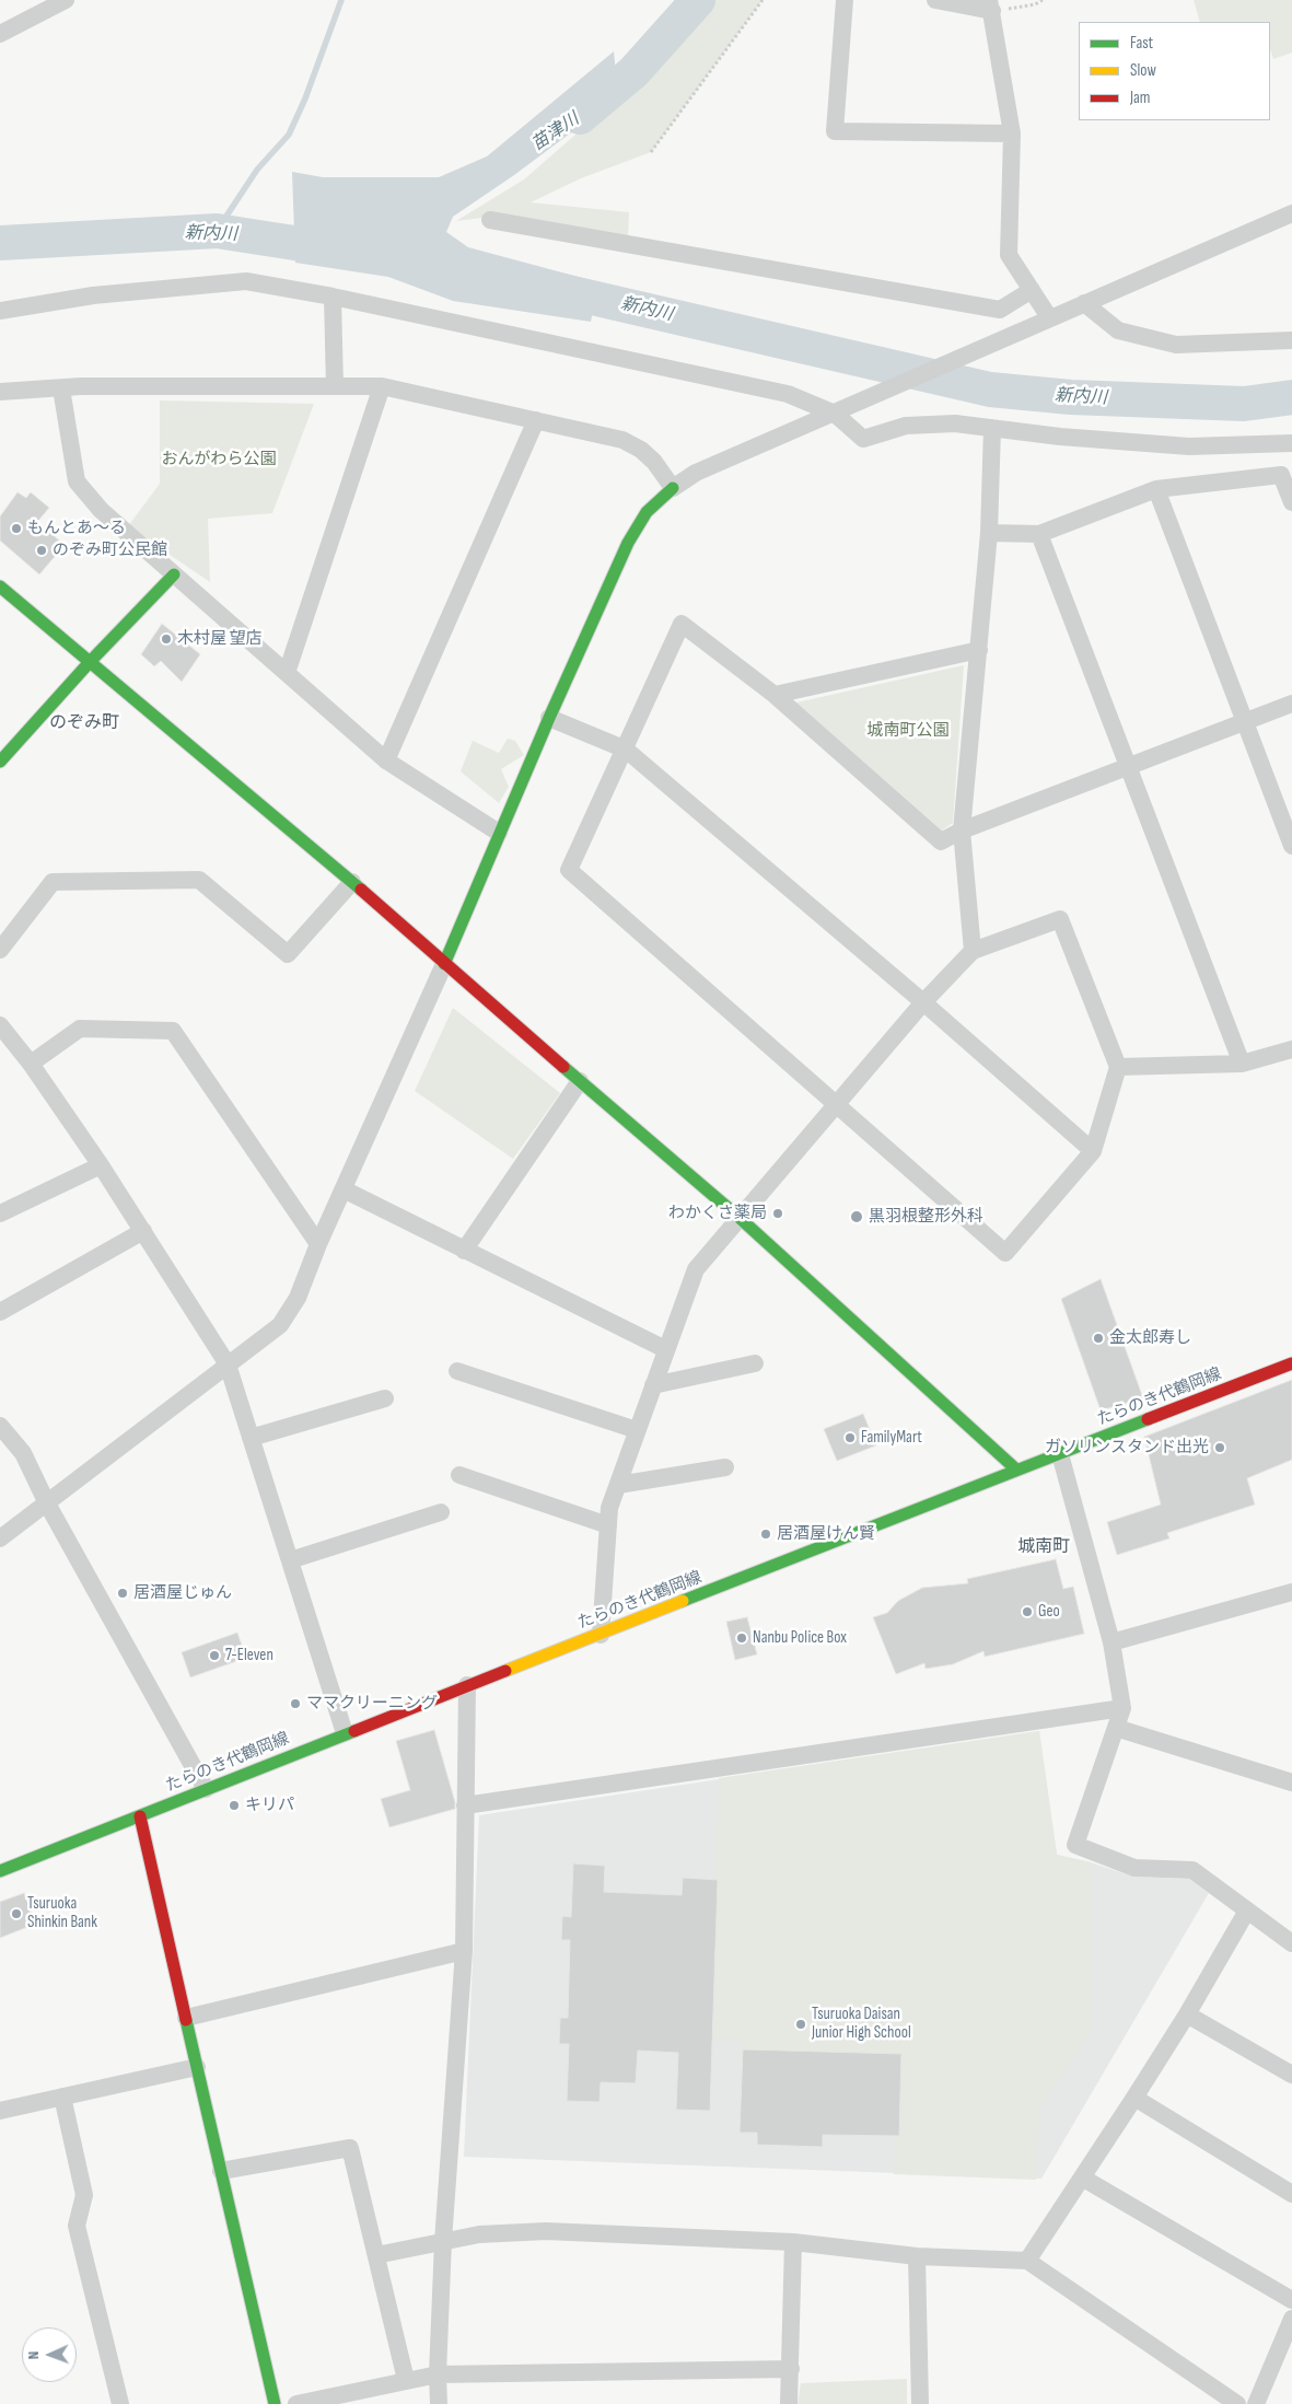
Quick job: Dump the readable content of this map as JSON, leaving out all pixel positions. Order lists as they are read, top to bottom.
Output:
{
  "streets": {
    "street": ["たらのき代鶴岡線"]
  },
  "districts": ["のぞみ町", "城南町"],
  "water": ["苗津川", "新内川"],
  "parks": ["おんがわら公園", "城南町公園"],
  "places": [
    "もんとあ～る",
    "のぞみ町公民館",
    "木村屋 望店",
    "わかくさ薬局",
    "黒羽根整形外科",
    "金太郎寿し",
    "FamilyMart",
    "ガソリンスタンド出光",
    "居酒屋けん賢",
    "居酒屋じゅん",
    "Geo",
    "Nanbu Police Box",
    "7-Eleven",
    "ママクリーニング",
    "キリパ",
    "Tsuruoka Shinkin Bank",
    "Tsuruoka Daisan Junior High School"
  ],
  "legend": ["Fast", "Slow", "Jam"],
  "north": "left"
}
